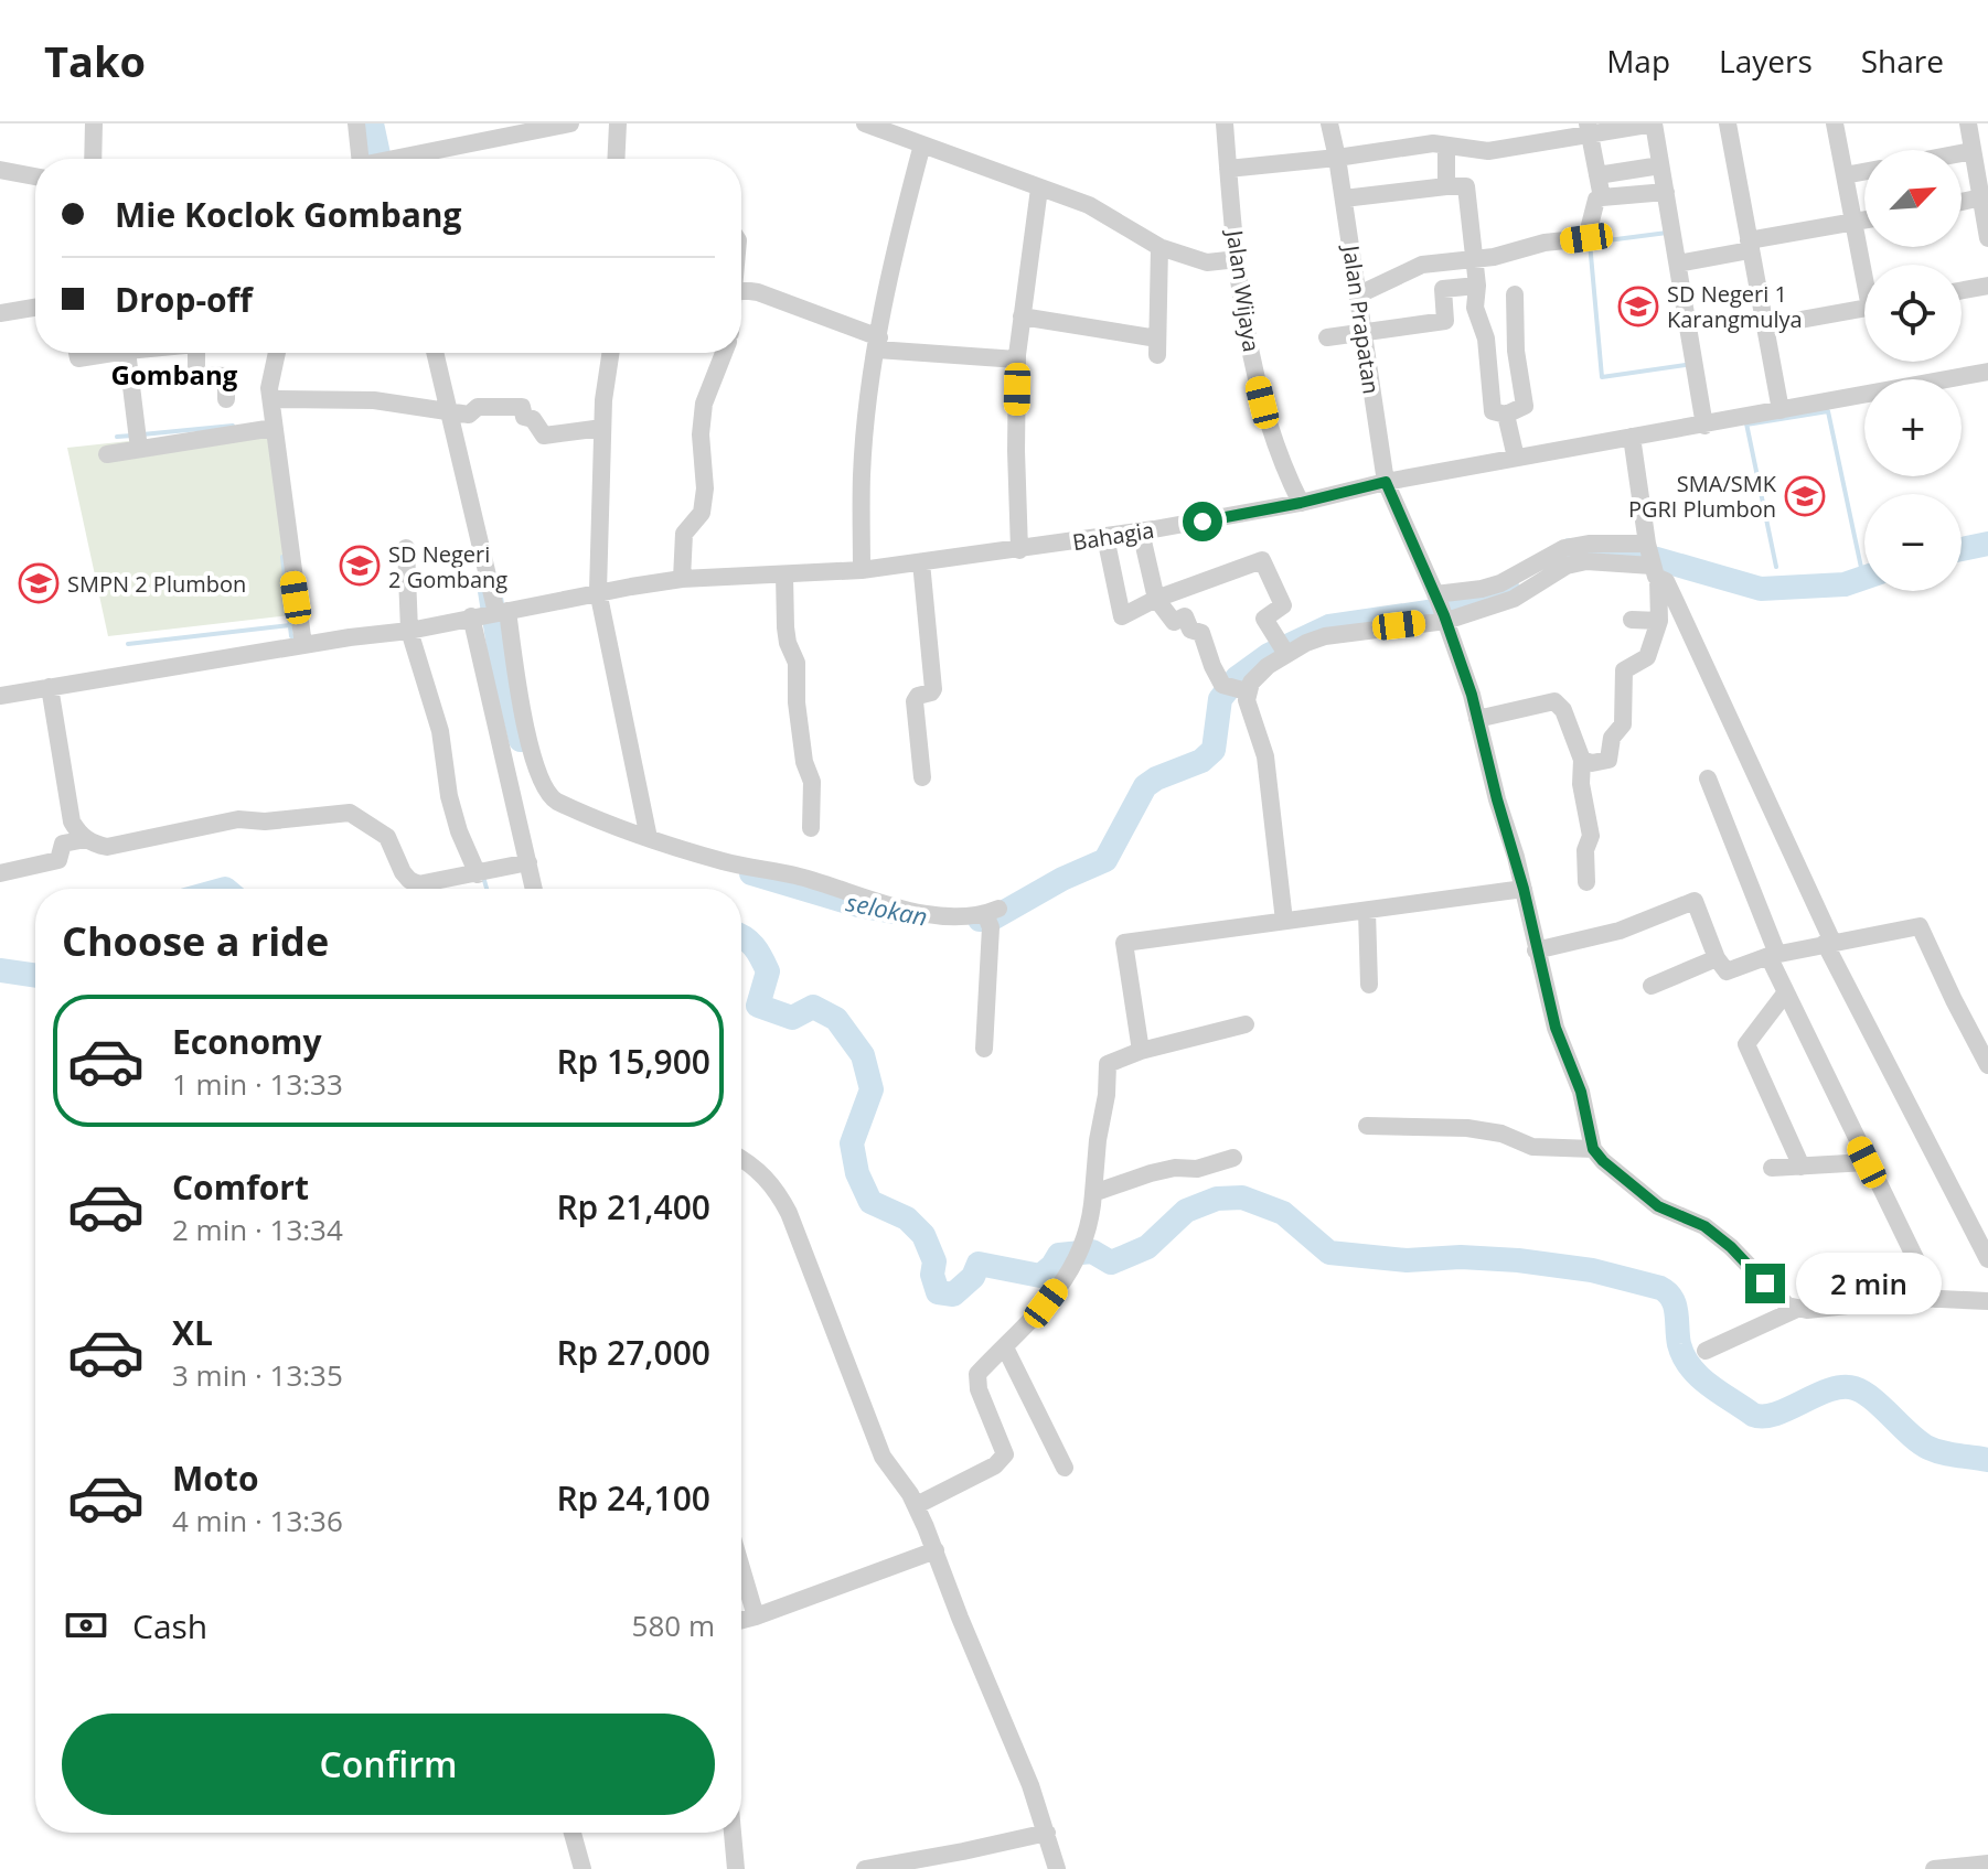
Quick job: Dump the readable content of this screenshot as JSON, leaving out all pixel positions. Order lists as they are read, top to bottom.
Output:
{
  "streets": {
    "street": ["Jalan Wijaya", "Jalan Prapatan", "Bahagia"]
  },
  "crossings": [
    ["Jalan Wijaya", "Bahagia"],
    ["Jalan Prapatan", "Bahagia"]
  ],
  "districts": ["Gombang"],
  "water": ["selokan"],
  "places": {
    "school or university": [
      "SD Negeri 1 Karangmulya",
      "SMA/SMK PGRI Plumbon",
      "SD Negeri 2 Gombang",
      "SMPN 2 Plumbon"
    ]
  },
  "north": "top right",
  "page": {
    "header": "Tako",
    "nav": ["Map", "Layers", "Share"],
    "map_buttons": ["+", "−"],
    "banner": ["Mie Koclok Gombang", "Drop-off"],
    "heading": "Choose a ride",
    "list": [
      {
        "name": "Economy",
        "note": "1 min · 13:33",
        "value": "Rp 15,900"
      },
      {
        "name": "Comfort",
        "note": "2 min · 13:34",
        "value": "Rp 21,400"
      },
      {
        "name": "XL",
        "note": "3 min · 13:35",
        "value": "Rp 27,000"
      },
      {
        "name": "Moto",
        "note": "4 min · 13:36",
        "value": "Rp 24,100"
      }
    ],
    "bubble": "2 min",
    "pay": ["Cash", "580 m"],
    "buttons": "Confirm"
  }
}
